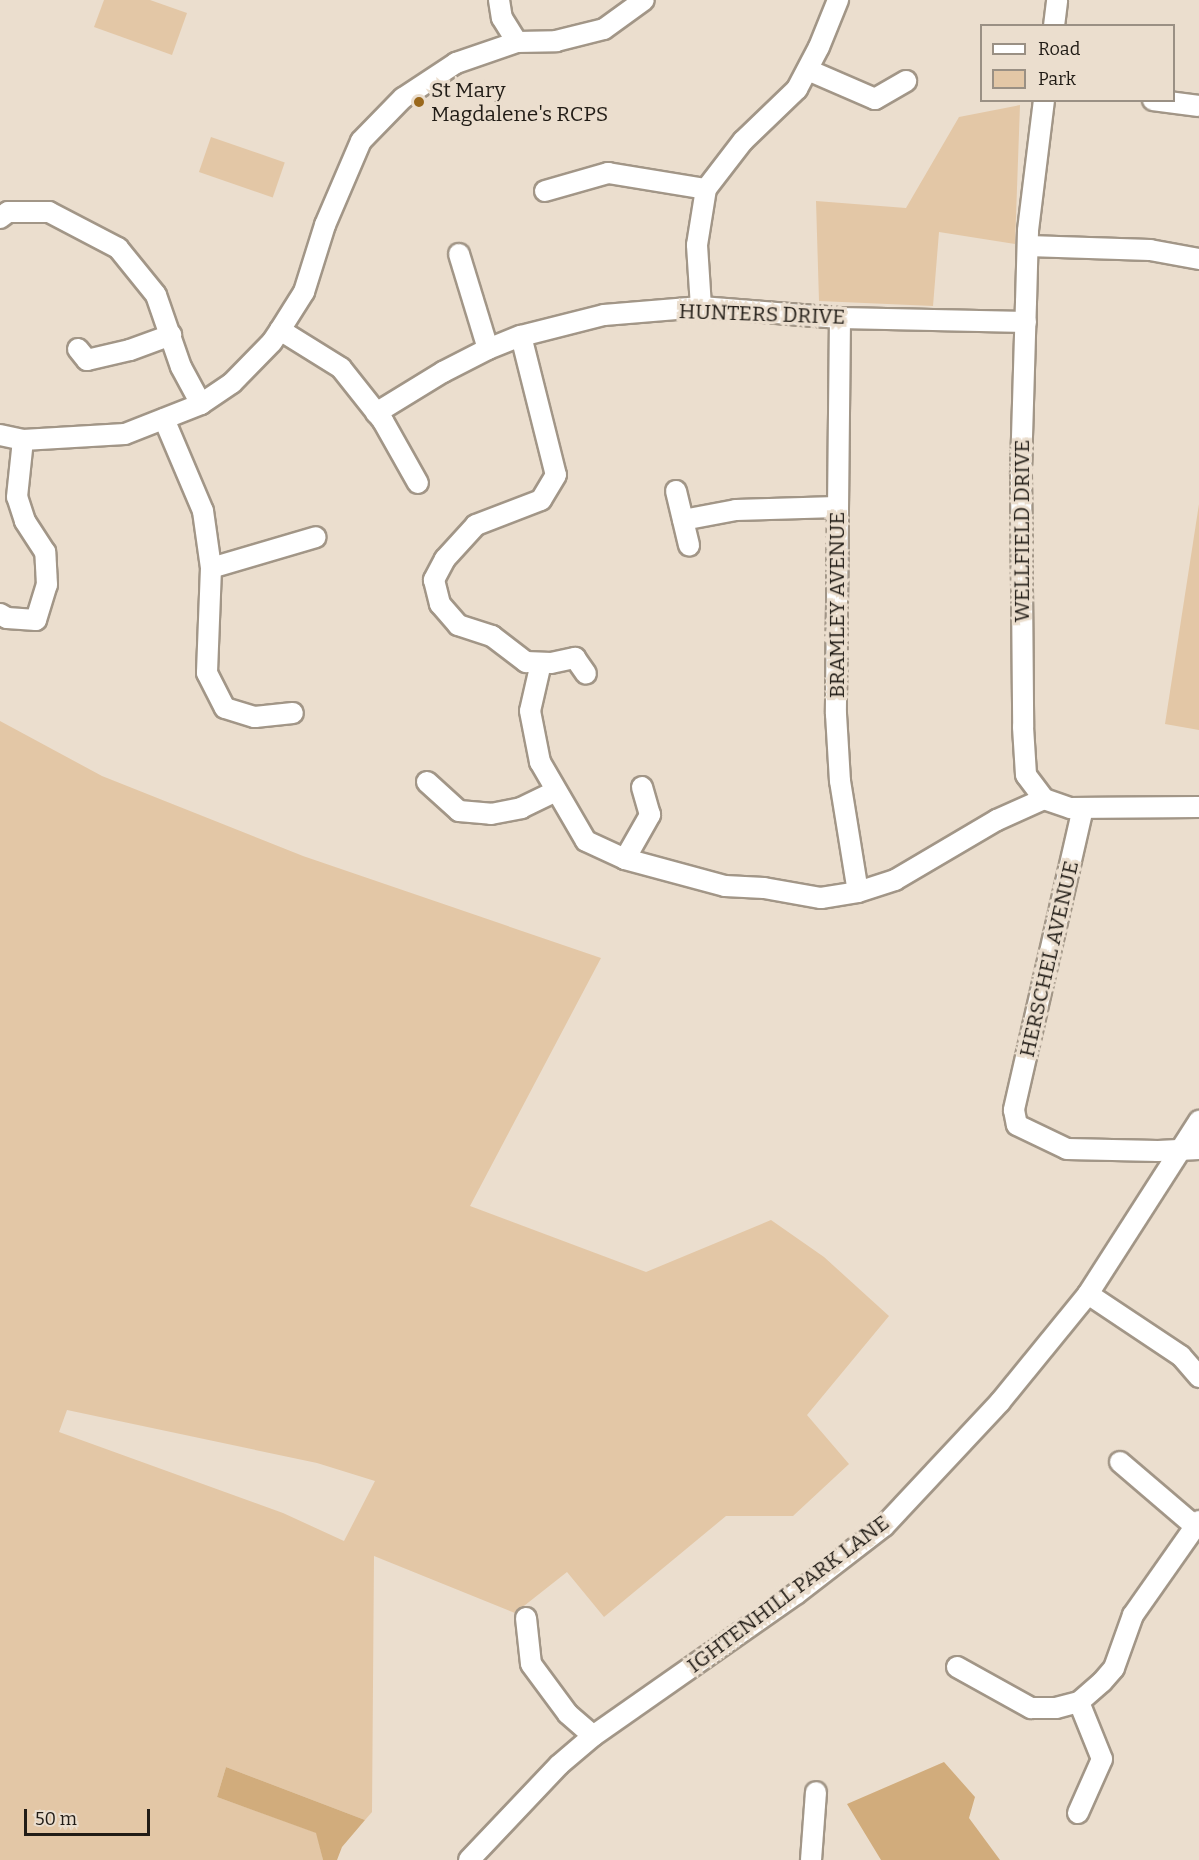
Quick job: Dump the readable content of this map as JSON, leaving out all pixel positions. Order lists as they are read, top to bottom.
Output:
{
  "streets": {
    "street": [
      "HUNTERS DRIVE",
      "WELLFIELD DRIVE",
      "BRAMLEY AVENUE",
      "HERSCHEL AVENUE",
      "IGHTENHILL PARK LANE"
    ]
  },
  "crossings": [
    ["HUNTERS DRIVE", "WELLFIELD DRIVE"],
    ["HUNTERS DRIVE", "BRAMLEY AVENUE"],
    ["HERSCHEL AVENUE", "IGHTENHILL PARK LANE"]
  ],
  "places": ["St Mary Magdalene's RCPS"],
  "legend": ["Road", "Park"],
  "scale_bar": "50 m"
}
